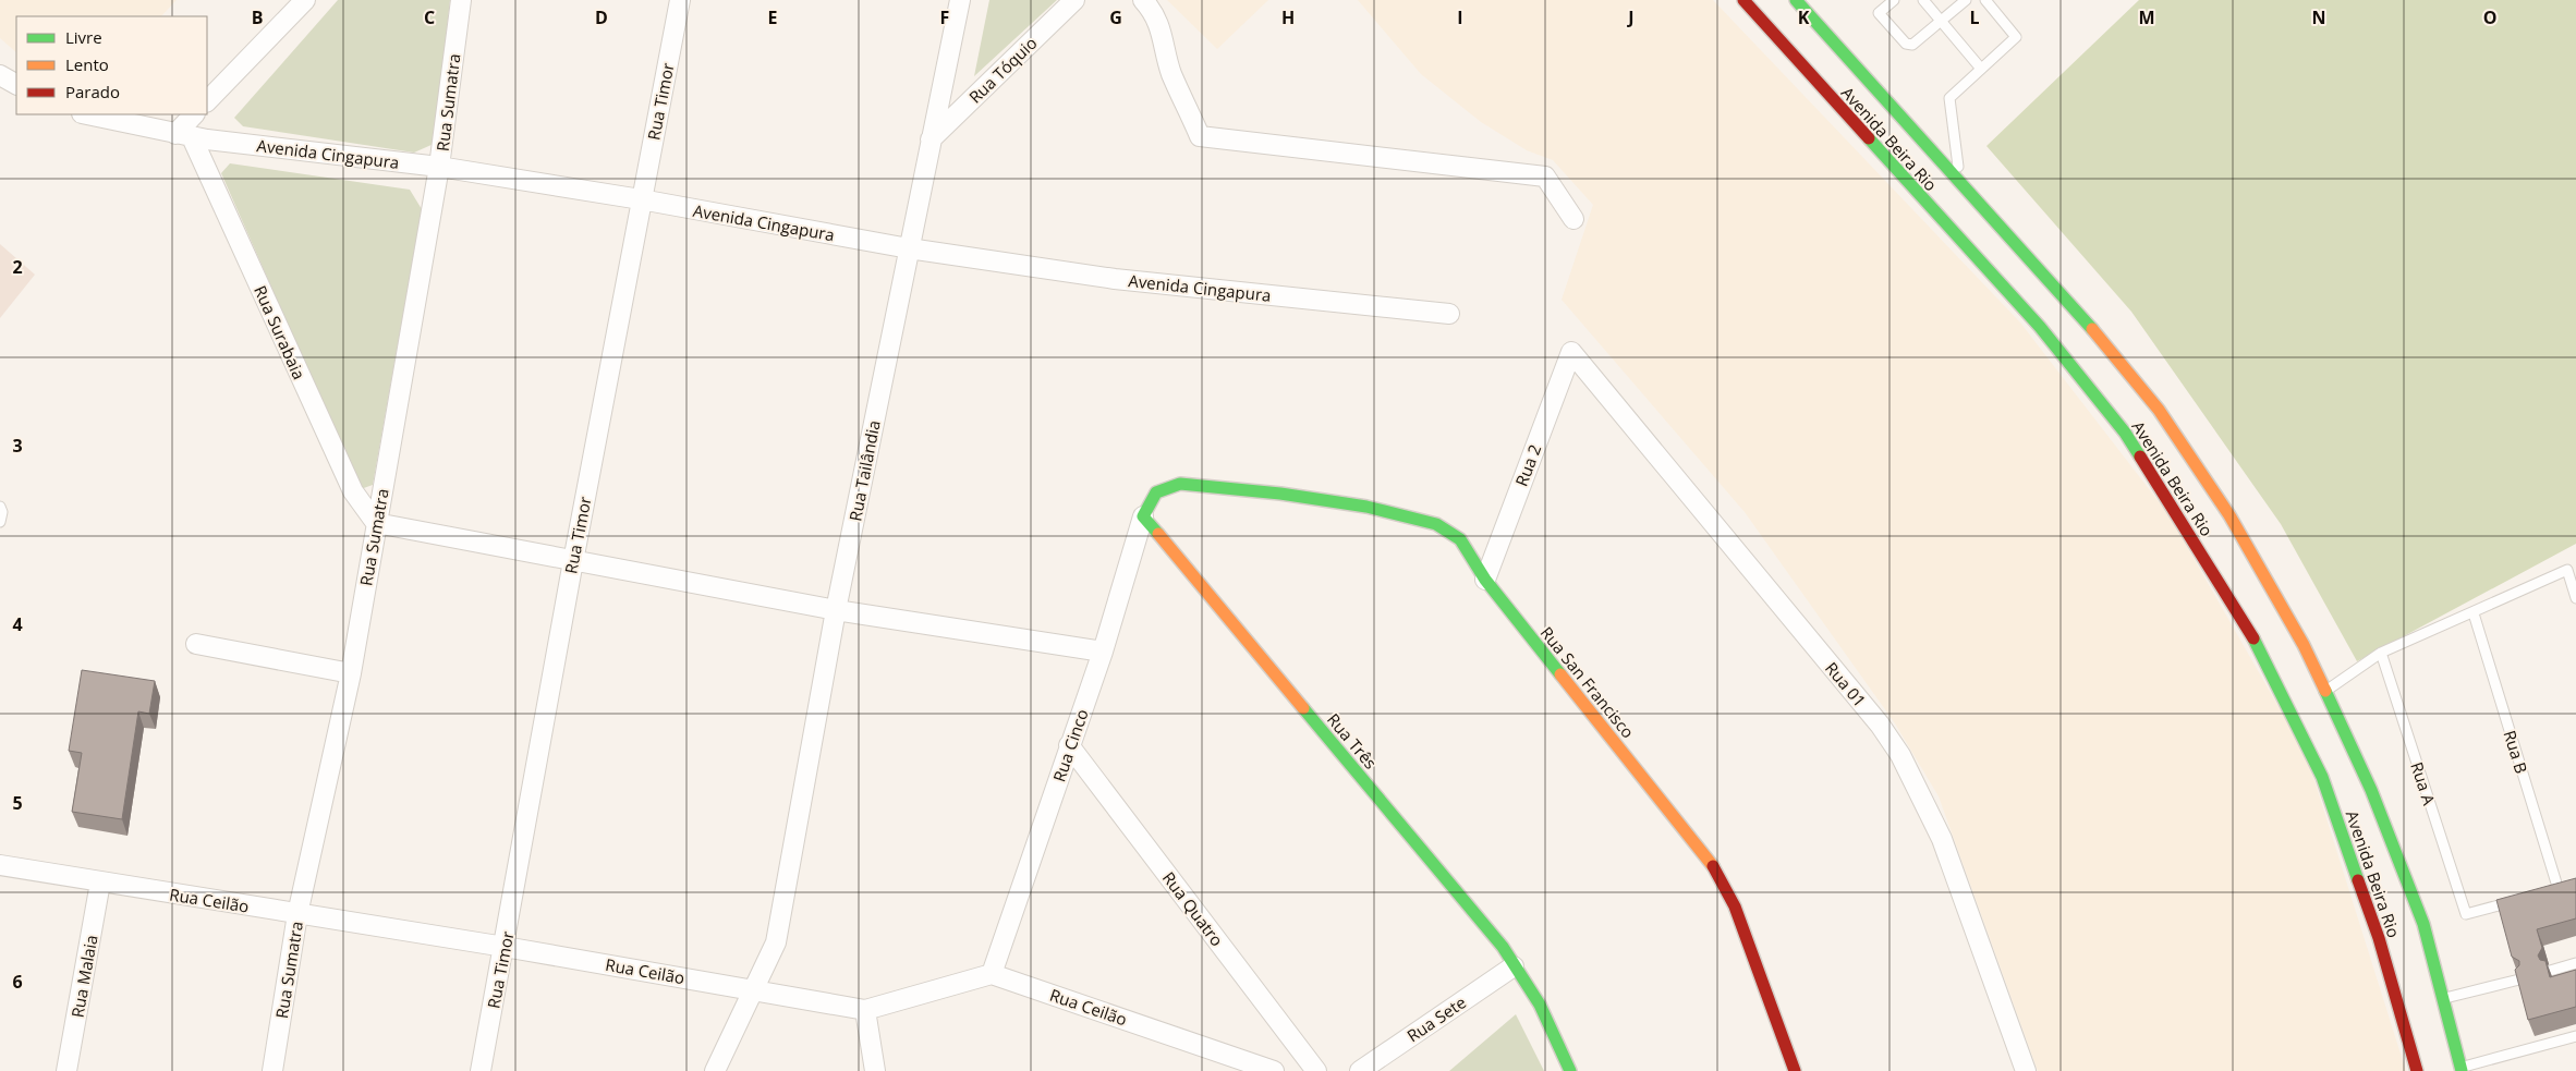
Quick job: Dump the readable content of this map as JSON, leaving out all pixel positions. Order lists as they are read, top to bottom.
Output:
{
  "streets": {
    "main road": ["Avenida Beira Rio", "Rua San Francisco", "Rua Três"],
    "street": [
      "Rua Tóquio",
      "Rua Timor",
      "Rua Sumatra",
      "Avenida Cingapura",
      "Rua Surabaia",
      "Rua 2",
      "Rua Tailândia",
      "Rua 01",
      "Rua Cinco",
      "Rua Ceilão",
      "Rua Quatro",
      "Rua Malaia",
      "Rua Sete"
    ],
    "lane": ["Rua B", "Rua A"]
  },
  "crossings": [
    ["Rua Tóquio", "Rua Tailândia"],
    ["Rua Timor", "Avenida Cingapura"],
    ["Rua Timor", "Rua Ceilão"],
    ["Rua Sumatra", "Avenida Cingapura"],
    ["Rua Sumatra", "Rua Surabaia"],
    ["Rua Sumatra", "Rua Ceilão"],
    ["Avenida Cingapura", "Rua Surabaia"],
    ["Avenida Cingapura", "Rua Tailândia"],
    ["Rua 2", "Rua San Francisco"],
    ["Rua 2", "Rua 01"],
    ["Rua Tailândia", "Rua Ceilão"],
    ["Rua San Francisco", "Rua Três"],
    ["Rua San Francisco", "Rua Cinco"],
    ["Rua Três", "Rua Cinco"],
    ["Rua Três", "Rua Sete"],
    ["Rua Cinco", "Rua Ceilão"],
    ["Rua Cinco", "Rua Quatro"],
    ["Rua Ceilão", "Rua Malaia"]
  ],
  "legend": ["Livre", "Lento", "Parado"],
  "grid": {
    "columns": [
      "B",
      "C",
      "D",
      "E",
      "F",
      "G",
      "H",
      "I",
      "J",
      "K",
      "L",
      "M",
      "N",
      "O"
    ],
    "rows": [
      "2",
      "3",
      "4",
      "5",
      "6"
    ]
  }
}
